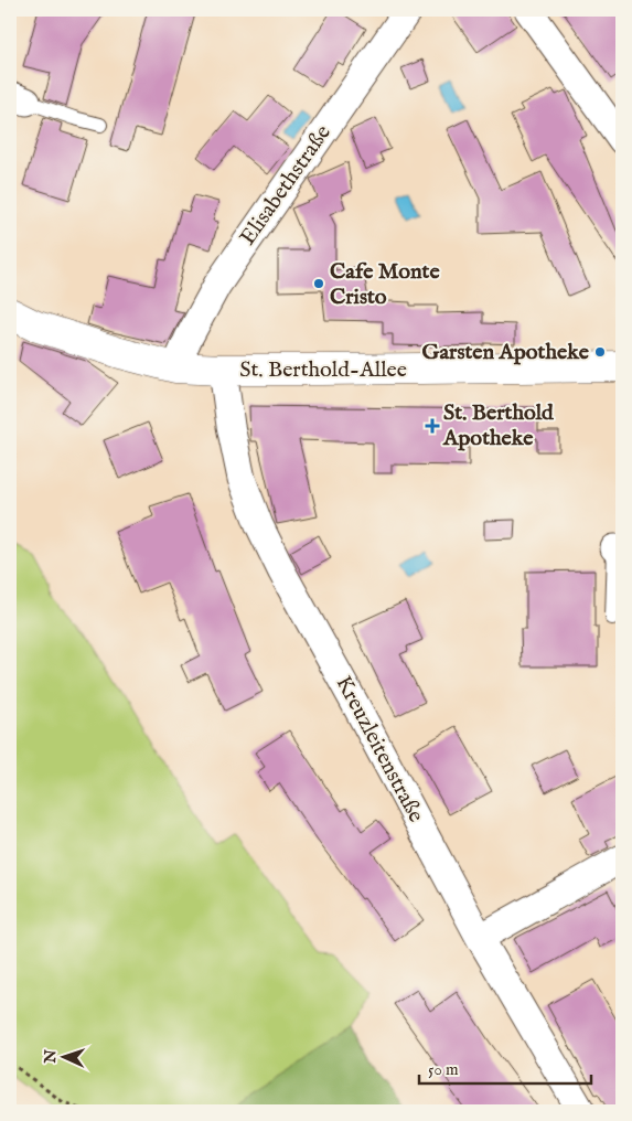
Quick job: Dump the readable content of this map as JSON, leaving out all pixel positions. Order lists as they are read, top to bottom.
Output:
{
  "streets": {
    "street": ["Elisabethstraße", "St. Berthold-Allee", "Kreuzleitenstraße"]
  },
  "crossings": [
    ["Elisabethstraße", "St. Berthold-Allee"],
    ["St. Berthold-Allee", "Kreuzleitenstraße"]
  ],
  "places": {
    "other": ["Cafe Monte Cristo", "Garsten Apotheke"],
    "health": ["St. Berthold Apotheke"]
  },
  "scale_bar": "50 m",
  "north": "left"
}
